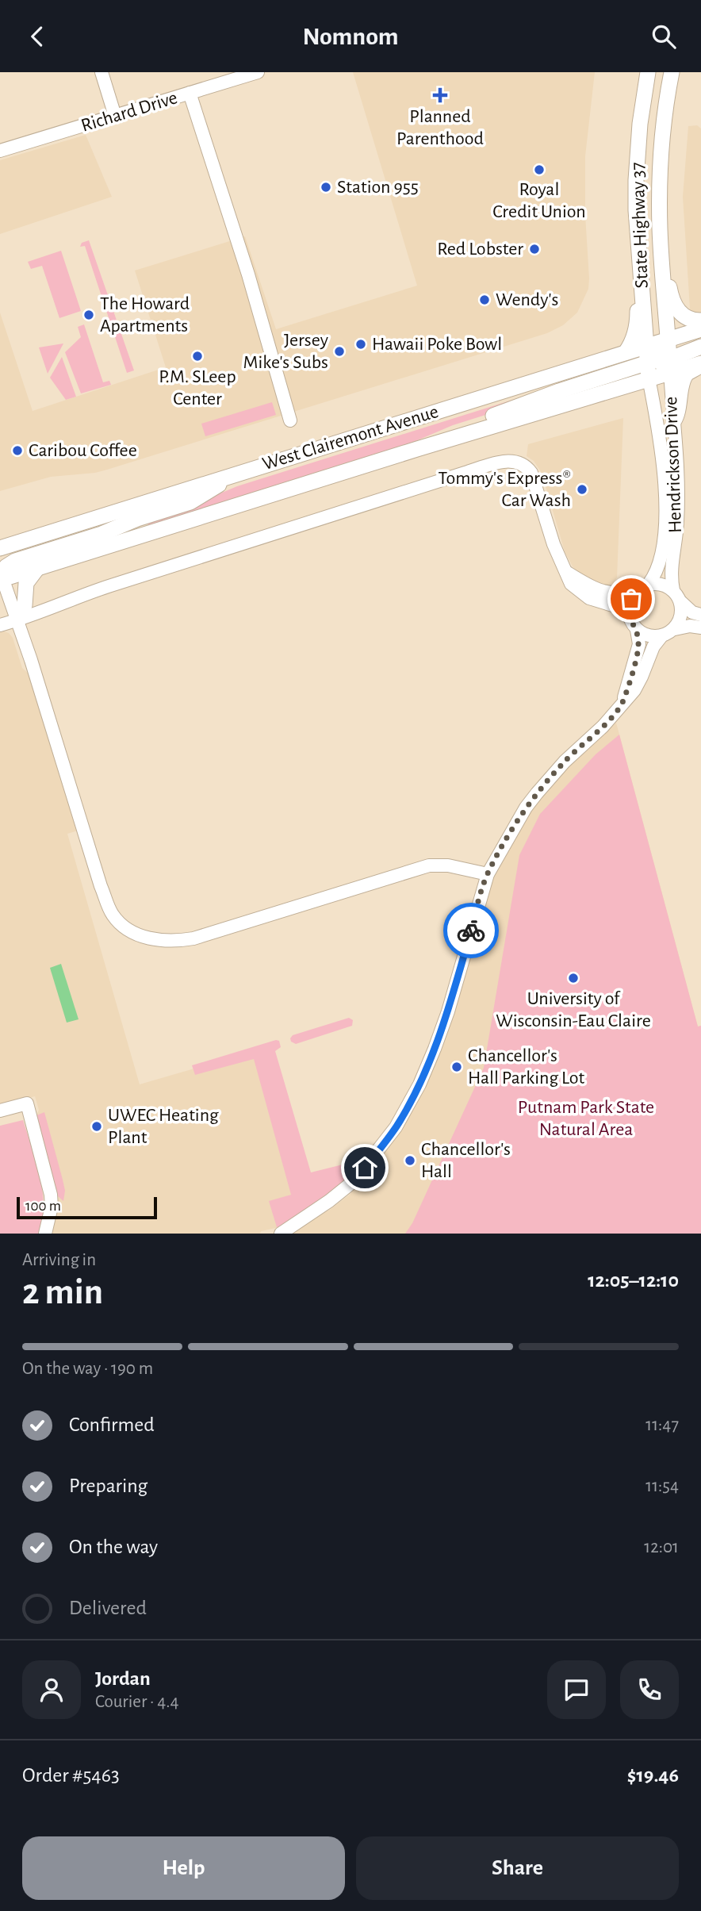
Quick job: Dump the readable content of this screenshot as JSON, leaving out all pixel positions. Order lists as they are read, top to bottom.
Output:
{
  "streets": {
    "main road": ["State Highway 37", "West Clairemont Avenue"],
    "street": ["Richard Drive", "Hendrickson Drive"]
  },
  "crossings": [
    ["State Highway 37", "West Clairemont Avenue"],
    ["State Highway 37", "Hendrickson Drive"],
    ["West Clairemont Avenue", "Hendrickson Drive"]
  ],
  "parks": ["Putnam Park State Natural Area"],
  "places": {
    "health": ["Planned Parenthood"],
    "other": [
      "Royal Credit Union",
      "Station 955",
      "Red Lobster",
      "Wendy's",
      "The Howard Apartments",
      "Hawaii Poke Bowl",
      "Jersey Mike's Subs",
      "P.M. SLeep Center",
      "Caribou Coffee",
      "Tommy's Express® Car Wash",
      "University of Wisconsin-Eau Claire",
      "Chancellor's Hall Parking Lot",
      "UWEC Heating Plant",
      "Chancellor's Hall"
    ]
  },
  "scale_bar": "100 m",
  "page": {
    "header": "Nomnom",
    "scale": "100 m",
    "heading": ["2 min", "Arriving in", "12:05–12:10"],
    "panel": [
      "Jordan",
      "Courier · 4.4",
      "Order #5463",
      "$19.46"
    ],
    "bar": "On the way · 190 m",
    "list": [
      ["Confirmed", "11:47"],
      ["Preparing", "11:54"],
      ["On the way", "12:01"],
      "Delivered"
    ],
    "buttons": ["Help", "Share"]
  }
}
